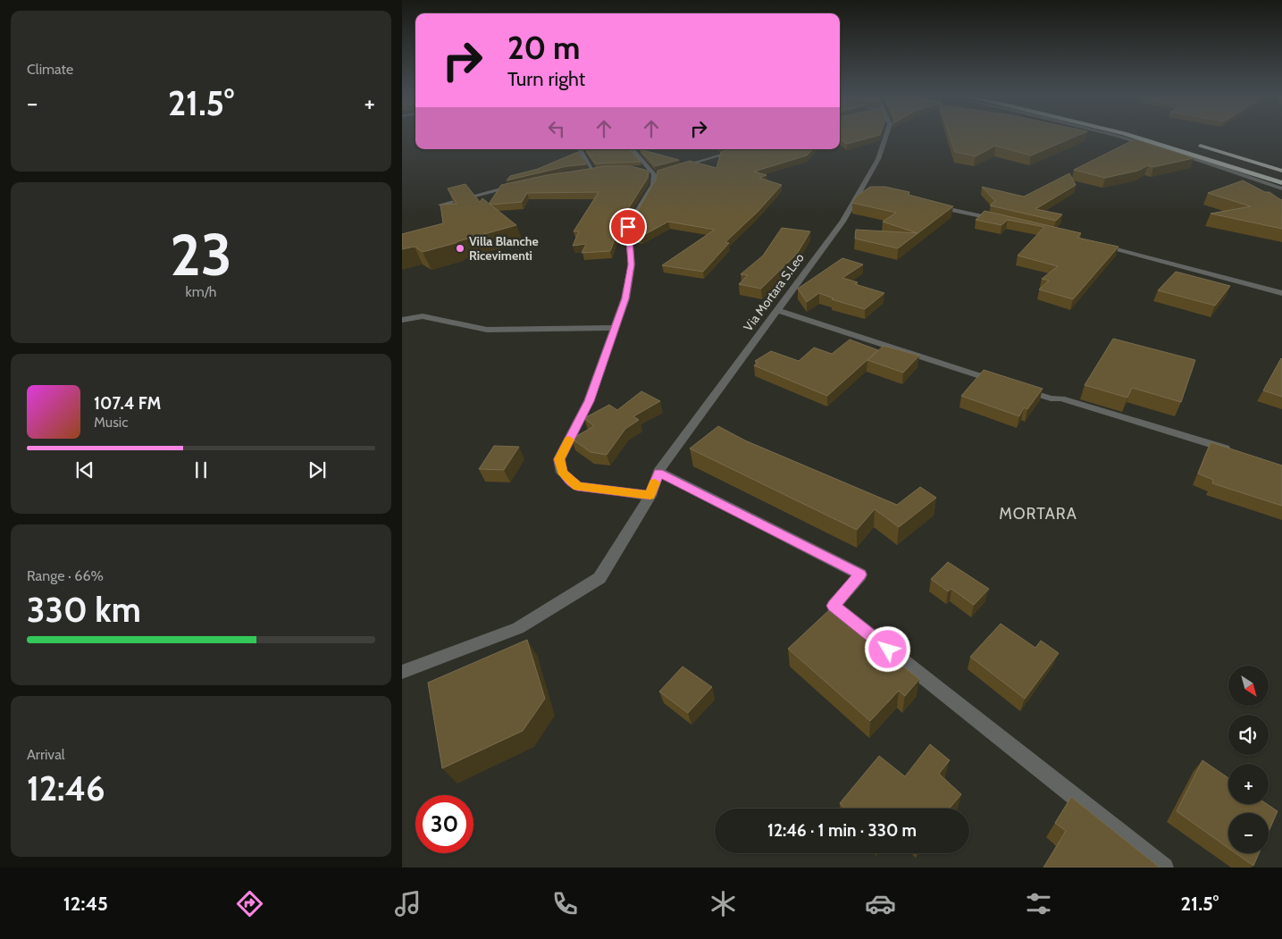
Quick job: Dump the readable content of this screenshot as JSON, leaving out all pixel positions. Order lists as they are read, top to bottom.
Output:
{
  "streets": {
    "street": ["Via Mortara S.Leo"]
  },
  "districts": ["MORTARA"],
  "places": ["Villa Blanche Ricevimenti"],
  "north": "bottom right",
  "page": {
    "tile": [
      "Climate",
      ["23", "km/h"],
      ["Range · 66%", "330 km"],
      ["Arrival", "12:46"]
    ],
    "turn": ["20 m", "Turn right"],
    "heat": ["−", "21.5°", "+"],
    "song": ["107.4 FM", "Music"],
    "map_buttons": ["+", "−"],
    "limit": "30",
    "trip": "12:46 · 1 min · 330 m",
    "tabs": ["12:45", "21.5°"]
  }
}
